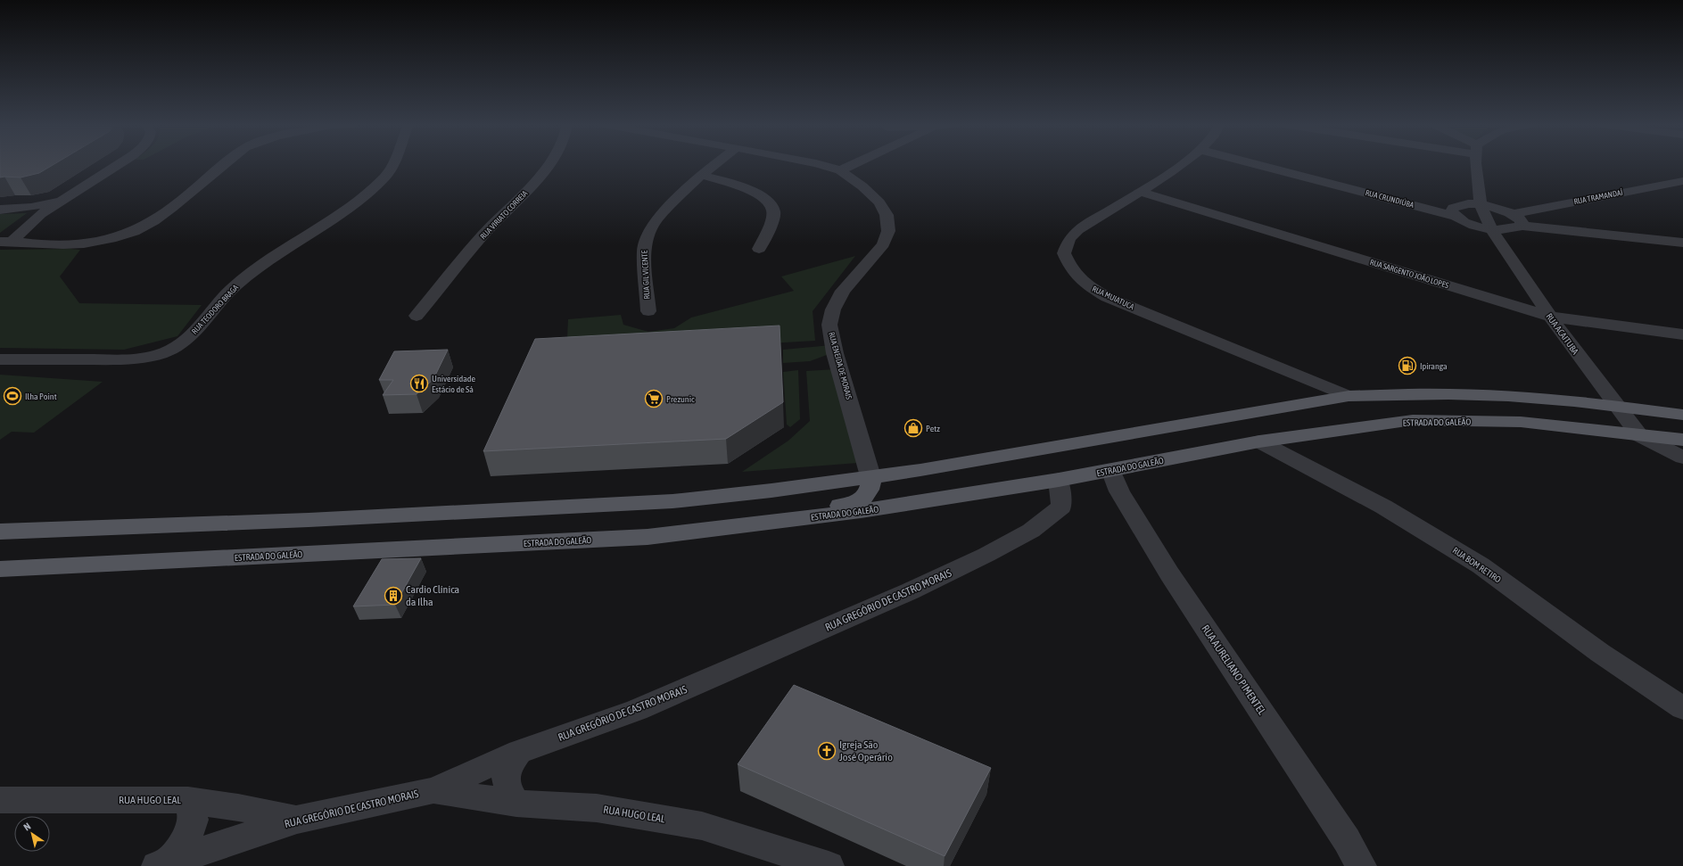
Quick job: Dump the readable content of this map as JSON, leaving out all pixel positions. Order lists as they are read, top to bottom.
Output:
{
  "streets": {
    "main road": ["ESTRADA DO GALEÃO"],
    "street": [
      "RUA TRAMANDAÍ",
      "RUA CRUNDIÚBA",
      "RUA VIRIATO CORREIA",
      "RUA SARGENTO JOÃO LOPES",
      "RUA GIL VICENTE",
      "RUA MUIATUCA",
      "RUA TEODORO BRAGA",
      "RUA ACAITUBA",
      "RUA ENEIDA DE MORAIS",
      "RUA BOM RETIRO",
      "RUA GREGÓRIO DE CASTRO MORAIS",
      "RUA AURELIANO PIMENTEL",
      "RUA HUGO LEAL"
    ]
  },
  "crossings": [
    ["RUA SARGENTO JOÃO LOPES", "RUA MUIATUCA"],
    ["RUA SARGENTO JOÃO LOPES", "RUA ACAITUBA"],
    ["RUA ACAITUBA", "ESTRADA DO GALEÃO"],
    ["ESTRADA DO GALEÃO", "RUA BOM RETIRO"],
    ["ESTRADA DO GALEÃO", "RUA GREGÓRIO DE CASTRO MORAIS"],
    ["ESTRADA DO GALEÃO", "RUA AURELIANO PIMENTEL"],
    ["RUA GREGÓRIO DE CASTRO MORAIS", "RUA HUGO LEAL"]
  ],
  "places": {
    "fuel station": ["Ipiranga"],
    "restaurant": ["Universidade Estácio de Sá"],
    "sports": ["Ilha Point"],
    "supermarket": ["Prezunic"],
    "shop": ["Petz"],
    "building": ["Cardio Clínica da Ilha"],
    "church": ["Igreja São José Operário"]
  },
  "north": "top left"
}
